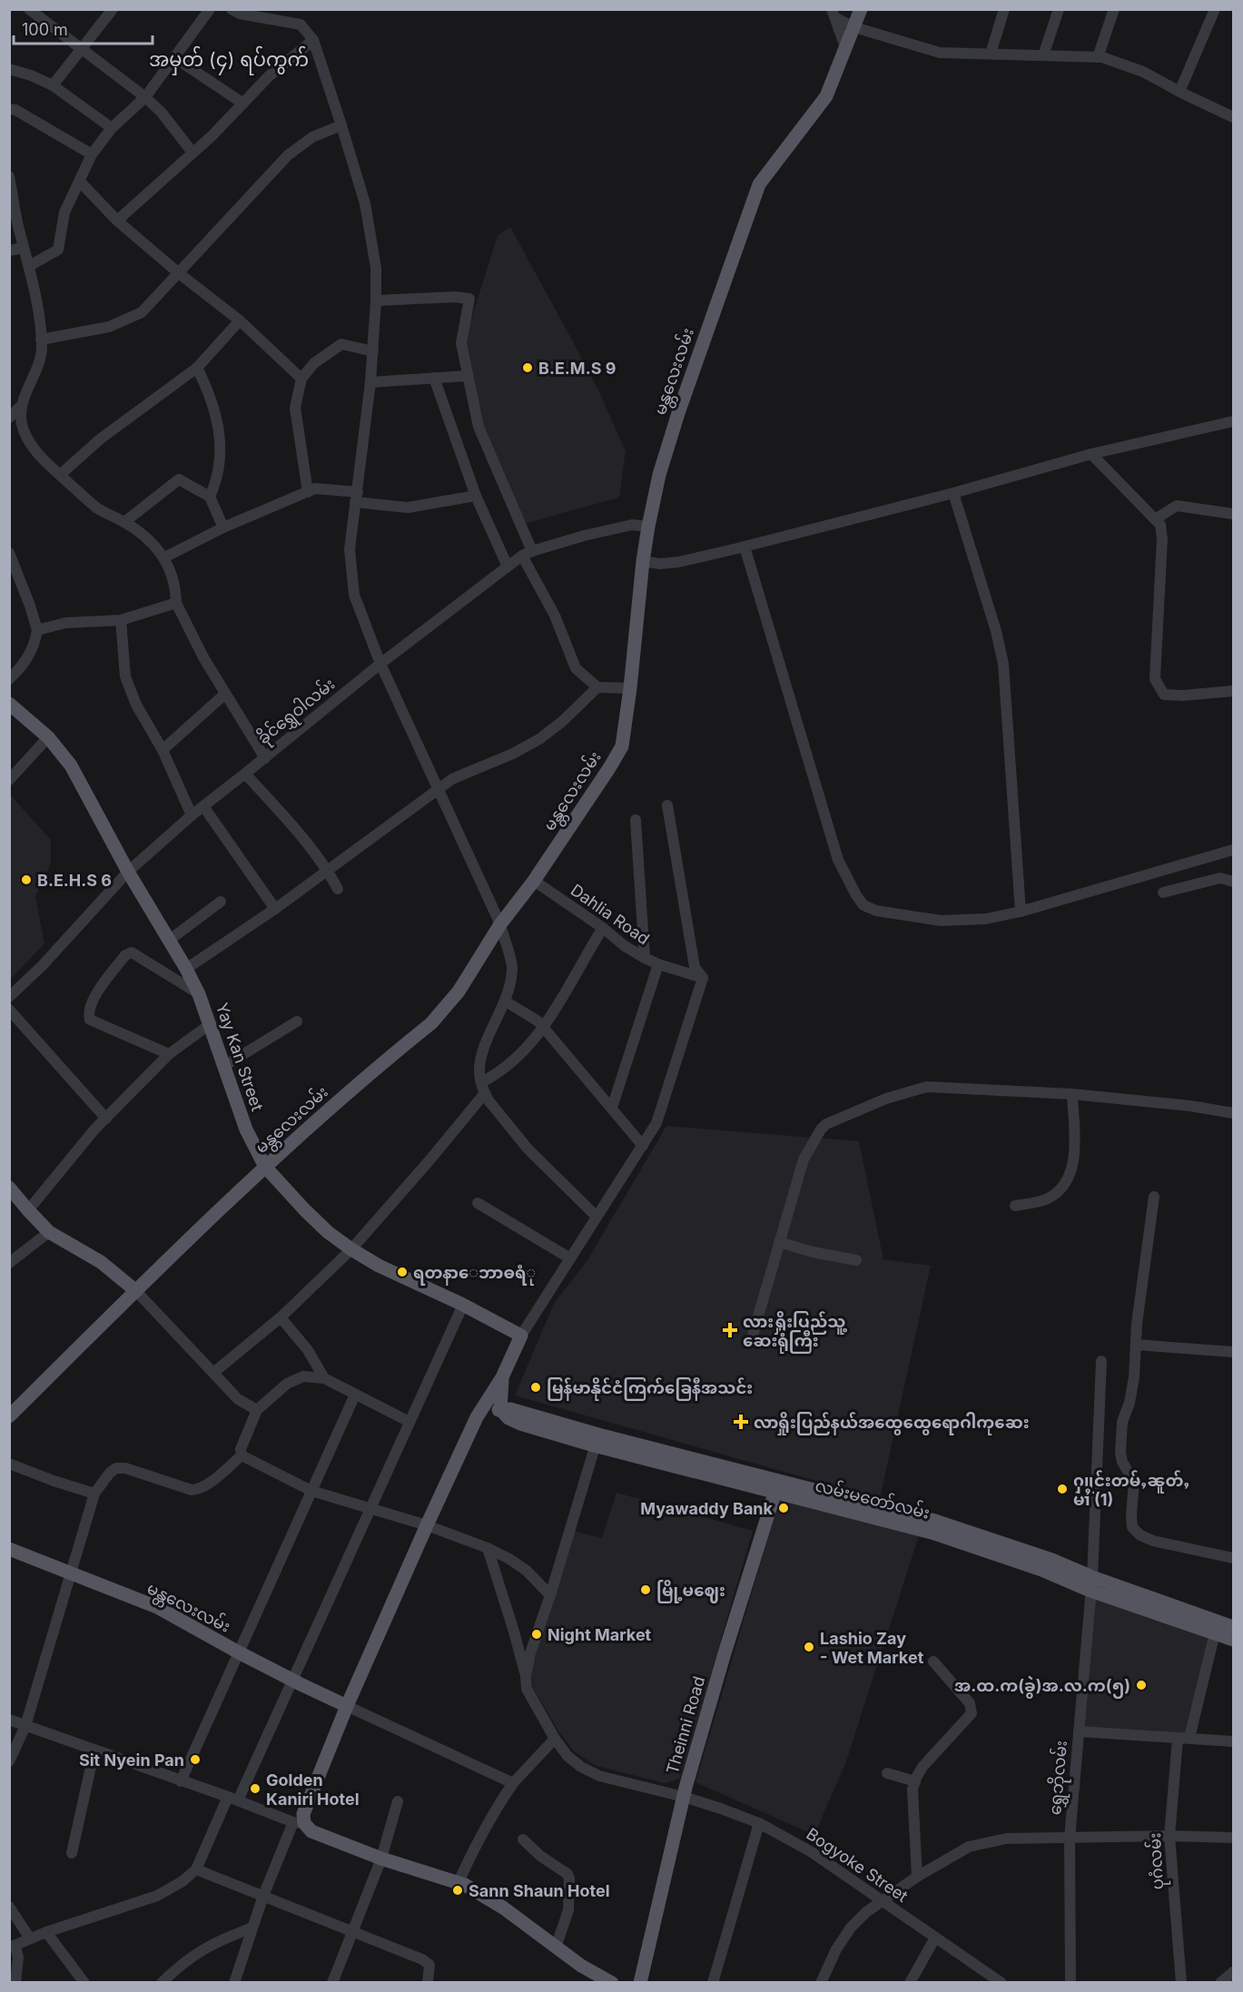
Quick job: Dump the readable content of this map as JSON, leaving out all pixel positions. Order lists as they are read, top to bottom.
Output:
{
  "streets": {
    "main road": [
      "မန္တလေးလမ်း",
      "Yay Kan Street",
      "လမ်းမတော်လမ်း",
      "Theinni Road"
    ],
    "street": [
      "ခိုင်ရွှေဝါလမ်း",
      "Dahlia Road",
      "ရွှေဘိုလမ်း",
      "ပုဂံလမ်း",
      "Bogyoke Street"
    ]
  },
  "crossings": [
    ["မန္တလေးလမ်း", "ခိုင်ရွှေဝါလမ်း"],
    ["မန္တလေးလမ်း", "Dahlia Road"],
    ["မန္တလေးလမ်း", "Yay Kan Street"],
    ["ခိုင်ရွှေဝါလမ်း", "Yay Kan Street"],
    ["လမ်းမတော်လမ်း", "Theinni Road"],
    ["လမ်းမတော်လမ်း", "ရွှေဘိုလမ်း"],
    ["လမ်းမတော်လမ်း", "ပုဂံလမ်း"],
    ["Theinni Road", "Bogyoke Street"]
  ],
  "districts": ["အမှတ် (၄) ရပ်ကွက်"],
  "places": {
    "other": [
      "B.E.M.S 9",
      "B.E.H.S 6",
      "ရတနာေဘာဓရံု",
      "မြန်မာနိုင်ငံကြက်ခြေနီအသင်း",
      "ႁူင်းတမ်ႇၼူတ်ႇ မၢႆ (1)",
      "Myawaddy Bank",
      "မြို့မဈေး",
      "Night Market",
      "Lashio Zay - Wet Market",
      "အ.ထ.က(ခွဲ)အ.လ.က(၅)",
      "Sit Nyein Pan",
      "Golden Kaniri Hotel",
      "Sann Shaun Hotel"
    ],
    "health": ["လားရှိုးပြည်သူ့ ဆေးရုံကြီး", "လာရှိုးပြည်နယ်အထွေထွေရောဂါကုဆေး"]
  },
  "scale_bar": "100 m"
}
